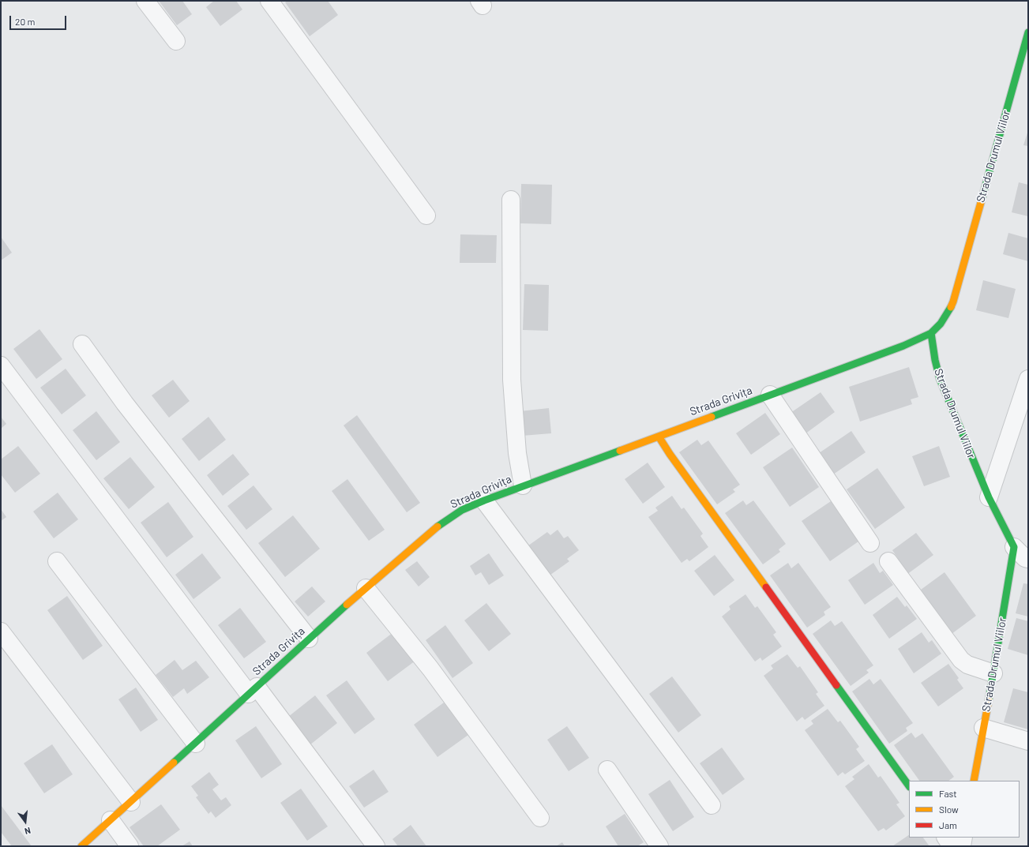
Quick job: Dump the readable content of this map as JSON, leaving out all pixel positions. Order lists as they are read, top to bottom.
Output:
{
  "streets": {
    "street": ["Strada Drumul Viilor", "Strada Grivița"]
  },
  "crossings": [
    ["Strada Drumul Viilor", "Strada Grivița"]
  ],
  "legend": ["Fast", "Slow", "Jam"],
  "scale_bar": "20 m",
  "north": "bottom"
}
